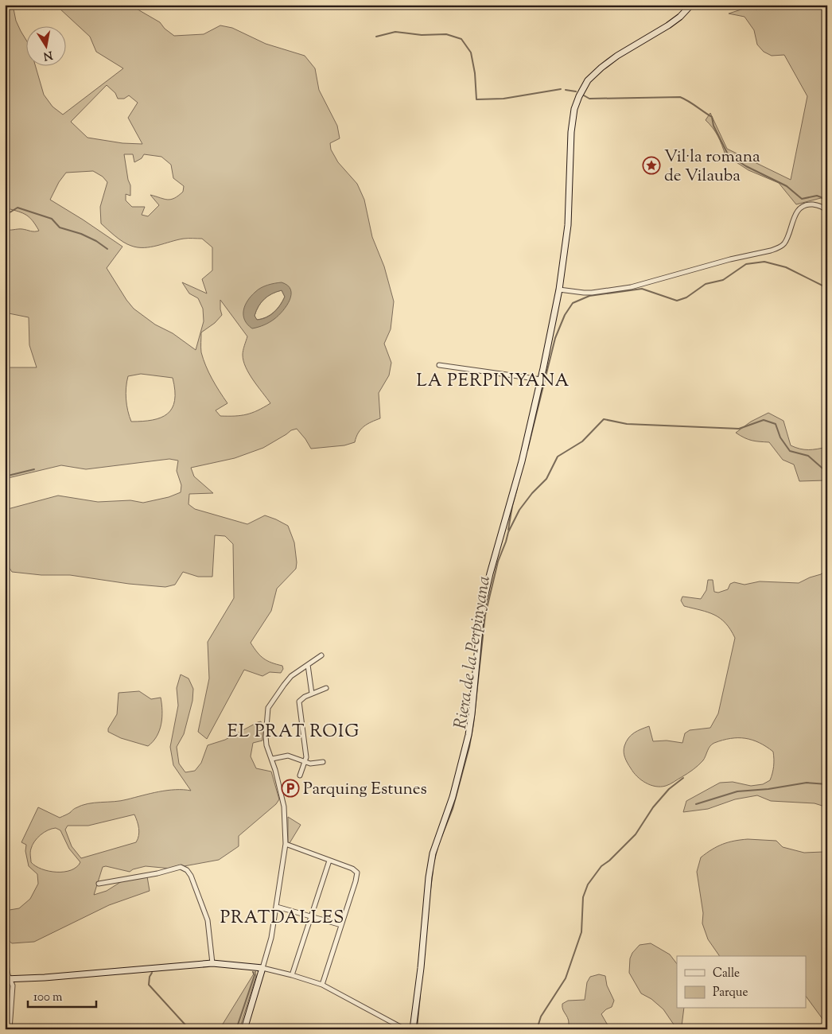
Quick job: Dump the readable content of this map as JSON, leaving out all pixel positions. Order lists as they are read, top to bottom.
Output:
{
  "districts": ["LA PERPINYANA", "EL PRAT ROIG", "PRATDALLES"],
  "water": ["Riera de la Perpinyana"],
  "places": {
    "place": ["Vil·la romana de Vilauba"],
    "parking": ["Parquing Estunes"]
  },
  "legend": ["Calle", "Parque"],
  "scale_bar": "100 m",
  "north": "bottom"
}
